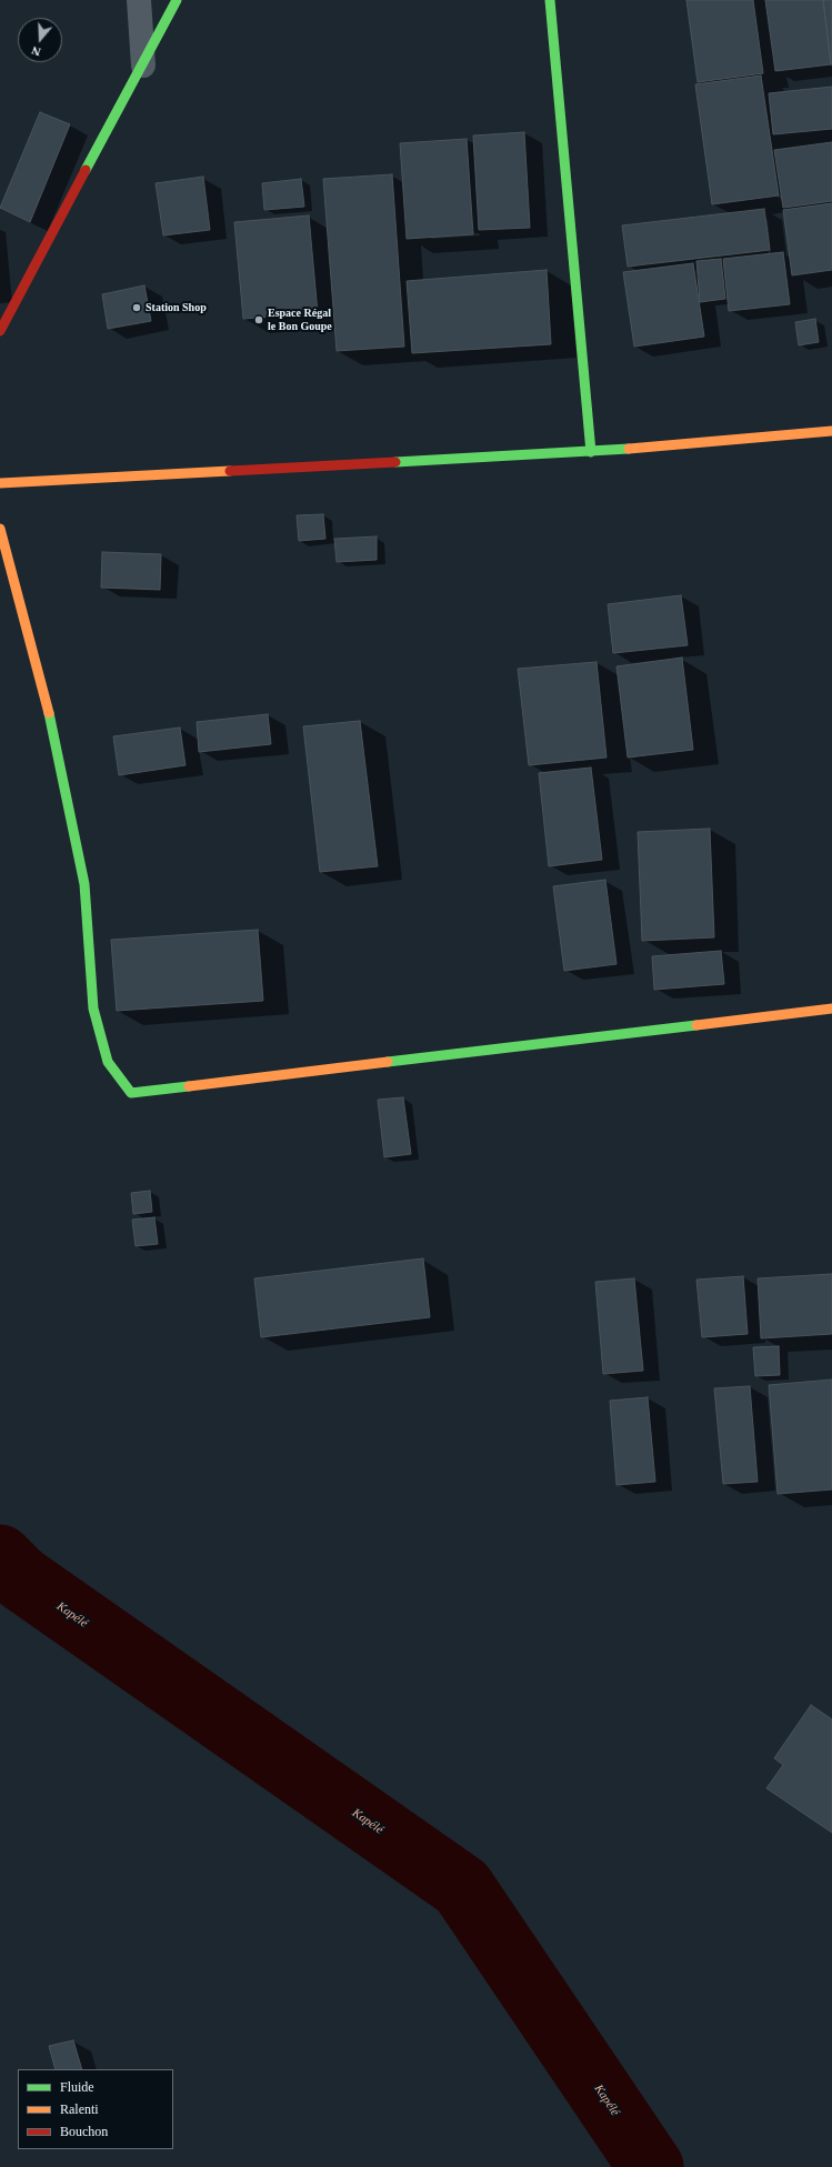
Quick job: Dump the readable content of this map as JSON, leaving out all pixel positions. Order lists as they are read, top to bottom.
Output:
{
  "water": ["Kapélé"],
  "places": ["Station Shop", "Espace Régal le Bon Goupe"],
  "legend": ["Fluide", "Ralenti", "Bouchon"],
  "north": "bottom"
}
